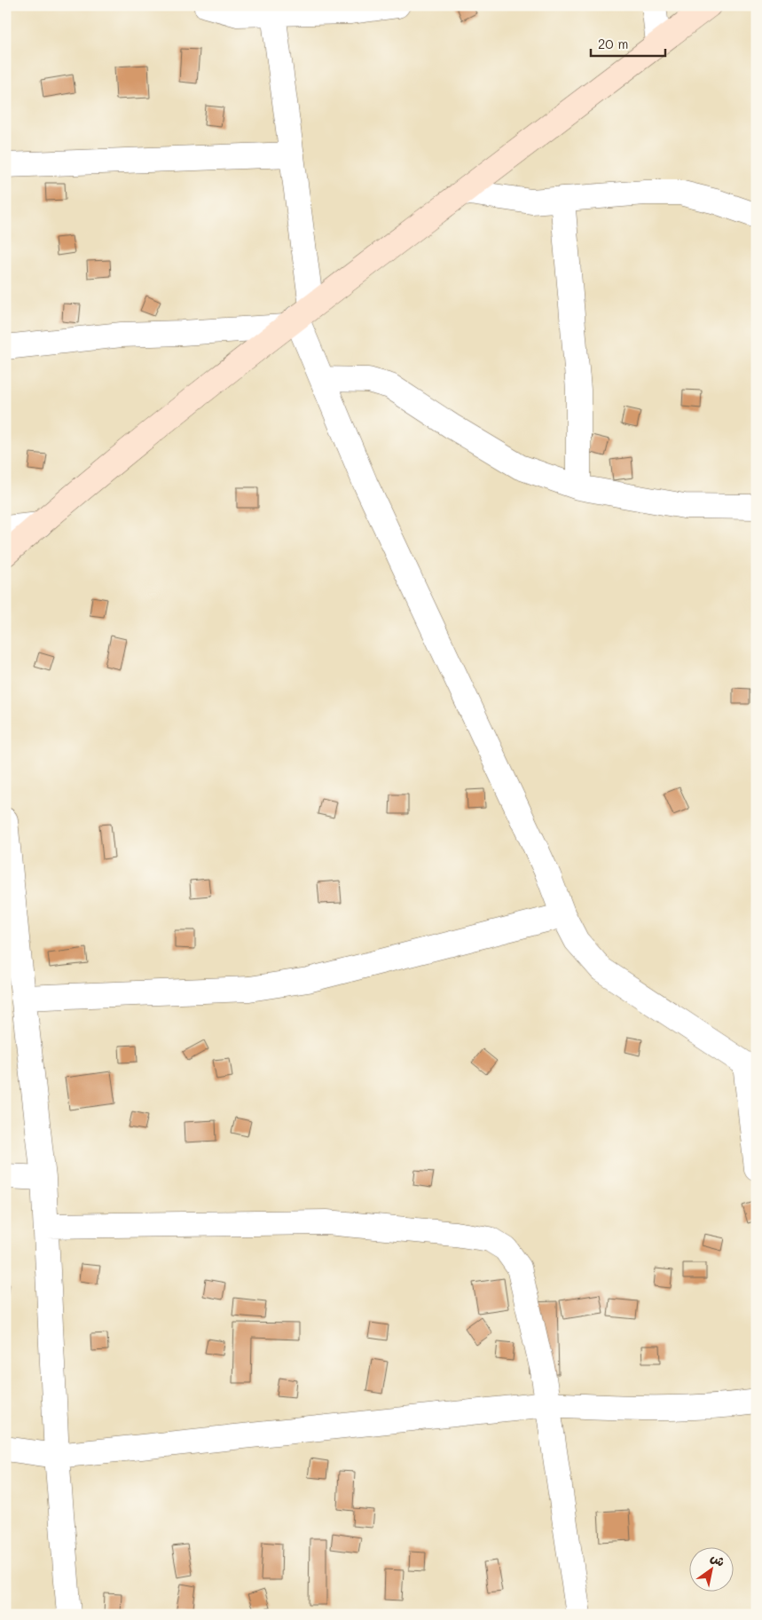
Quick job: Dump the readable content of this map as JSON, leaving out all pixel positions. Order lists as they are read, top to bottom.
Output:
{
  "scale_bar": "20 m",
  "north": "top right"
}
